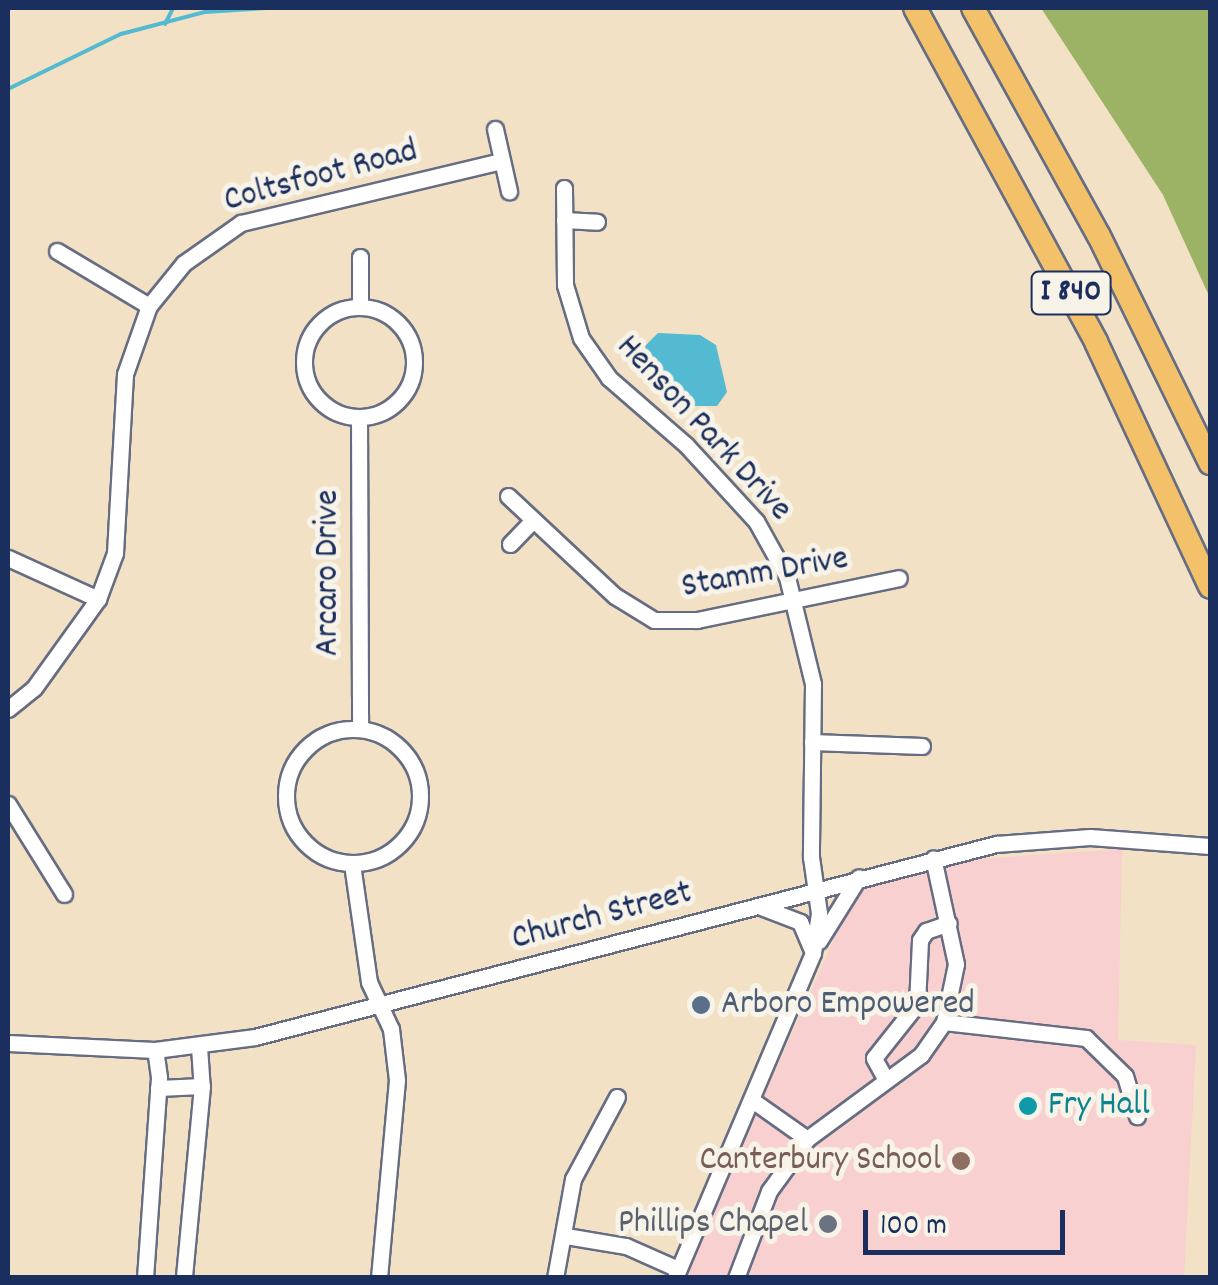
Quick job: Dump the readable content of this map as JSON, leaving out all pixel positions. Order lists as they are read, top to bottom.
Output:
{
  "streets": {
    "highway": ["I 840"],
    "street": [
      "Coltsfoot Road",
      "Henson Park Drive",
      "Arcaro Drive",
      "Stamm Drive",
      "Church Street"
    ]
  },
  "crossings": [
    ["Henson Park Drive", "Stamm Drive"],
    ["Henson Park Drive", "Church Street"]
  ],
  "places": [
    "Arboro Empowered",
    "Fry Hall",
    "Canterbury School",
    "Phillips Chapel"
  ],
  "scale_bar": "100 m"
}
